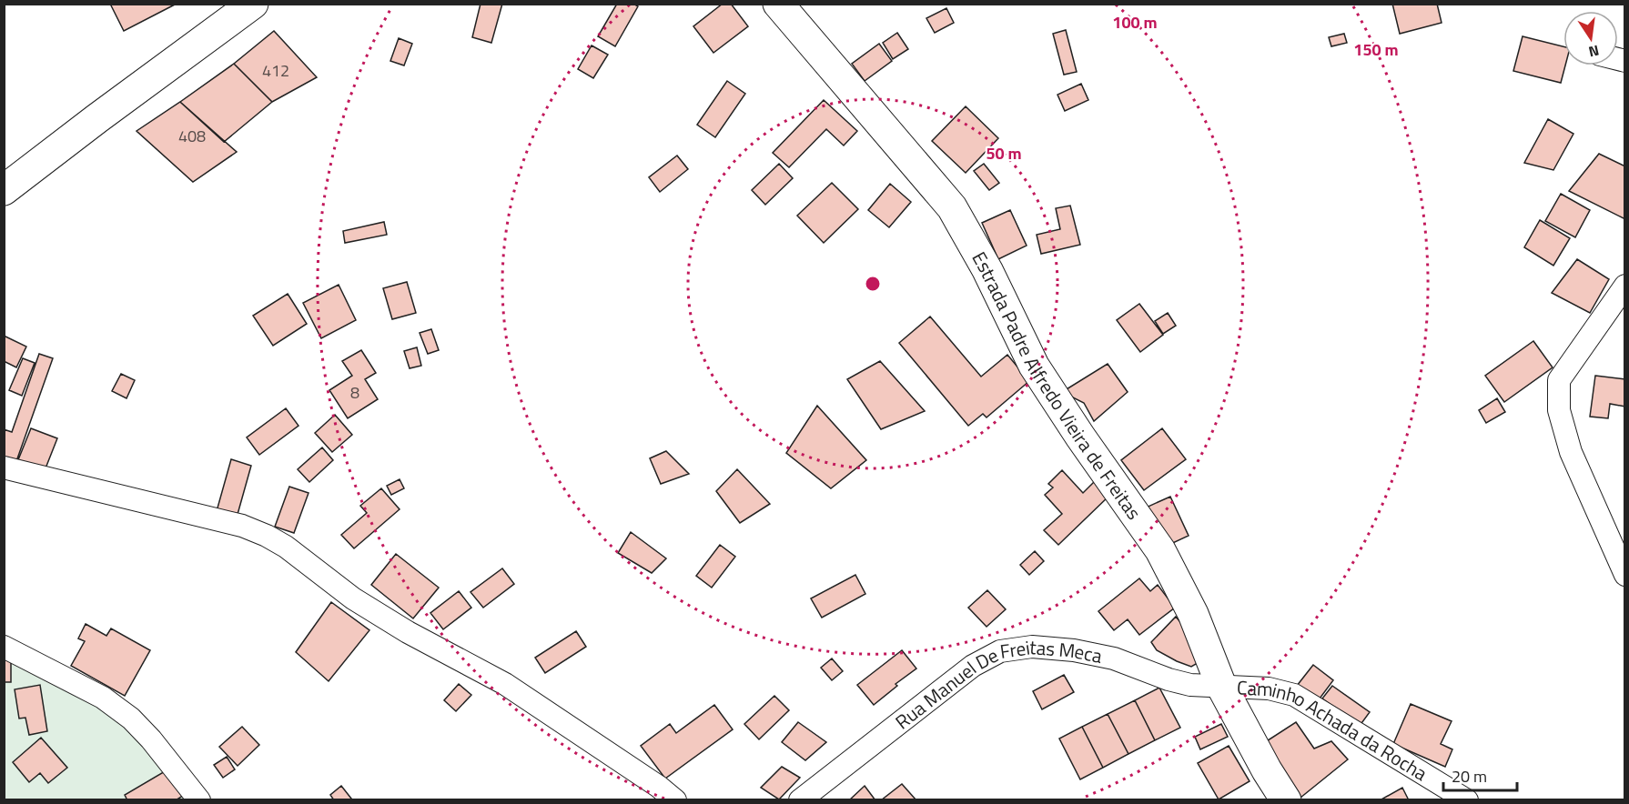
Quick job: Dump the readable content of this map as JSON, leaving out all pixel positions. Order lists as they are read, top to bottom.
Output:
{
  "streets": {
    "main road": ["Estrada Padre Alfredo Vieira de Freitas"],
    "street": ["Rua Manuel De Freitas Meca", "Caminho Achada da Rocha"]
  },
  "crossings": [
    ["Estrada Padre Alfredo Vieira de Freitas", "Rua Manuel De Freitas Meca"],
    ["Estrada Padre Alfredo Vieira de Freitas", "Caminho Achada da Rocha"],
    ["Rua Manuel De Freitas Meca", "Caminho Achada da Rocha"]
  ],
  "house_numbers": ["412", "408", "8"],
  "scale_bar": "20 m",
  "north": "bottom",
  "rings": ["100 m", "150 m", "50 m"]
}
